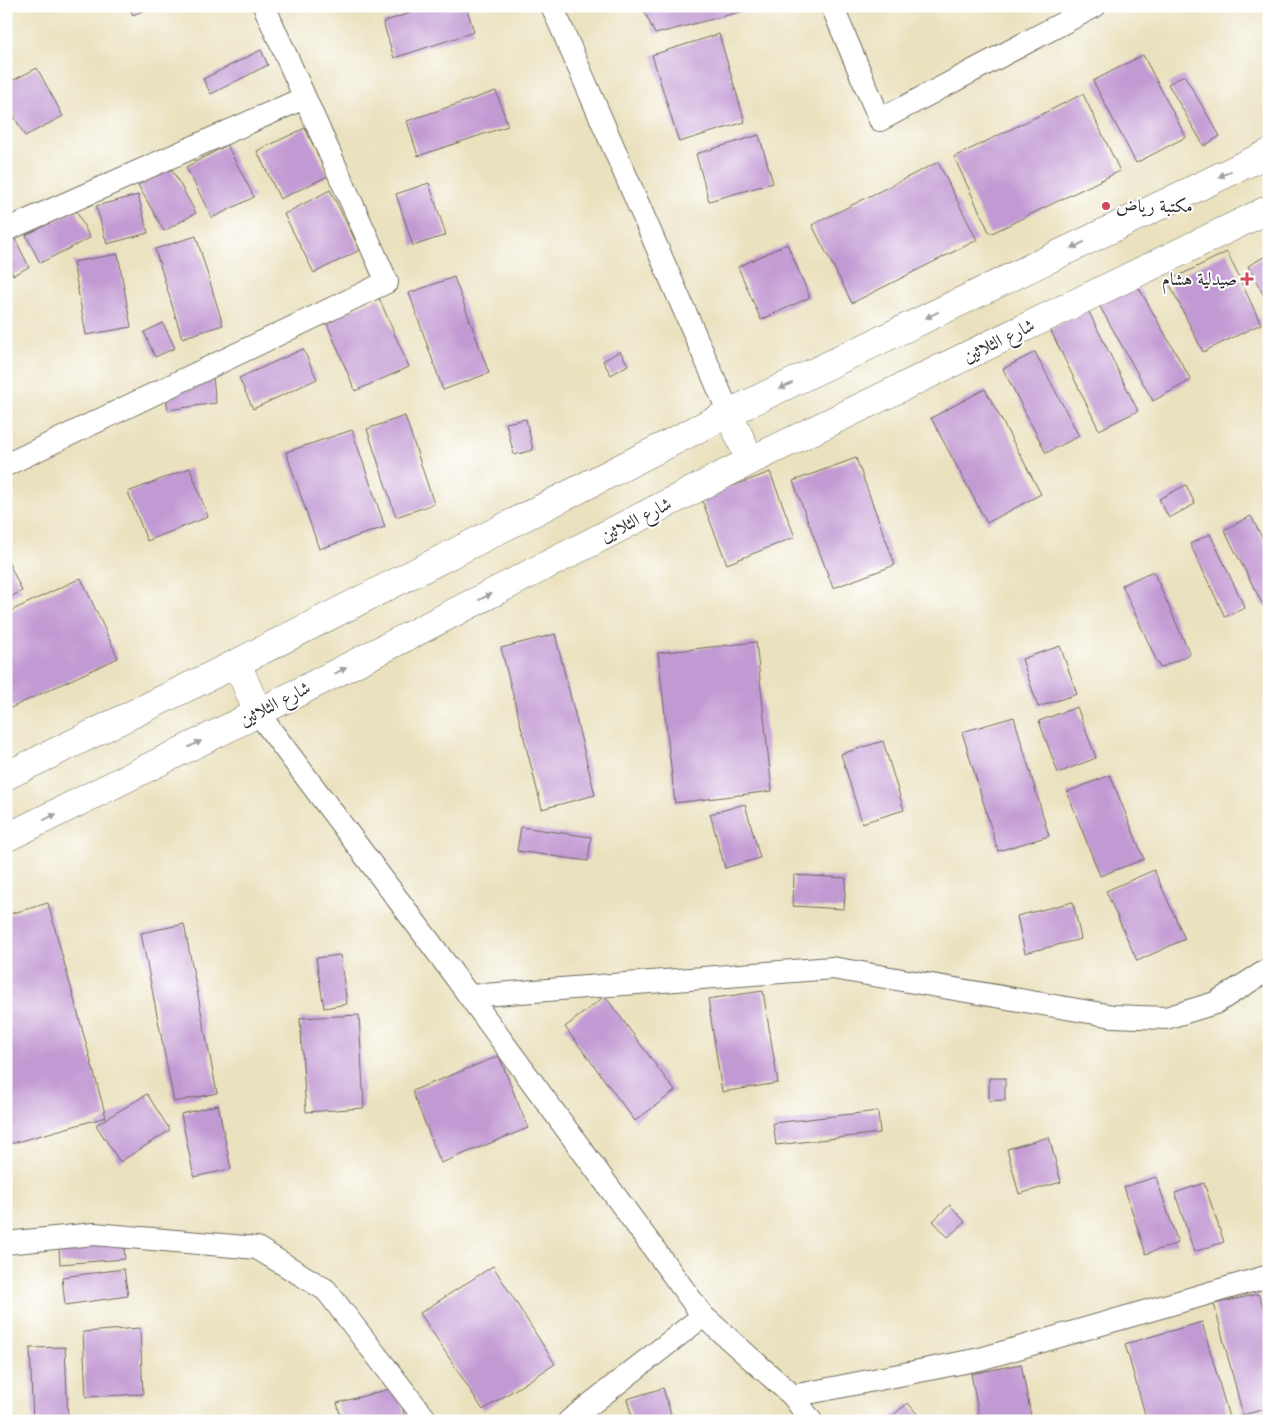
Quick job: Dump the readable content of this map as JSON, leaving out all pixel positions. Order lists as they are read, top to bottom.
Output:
{
  "streets": {
    "street": ["شارع الثلاثين"]
  },
  "places": {
    "other": ["مكتبة رياض"],
    "health": ["صيدلية هشام"]
  }
}
